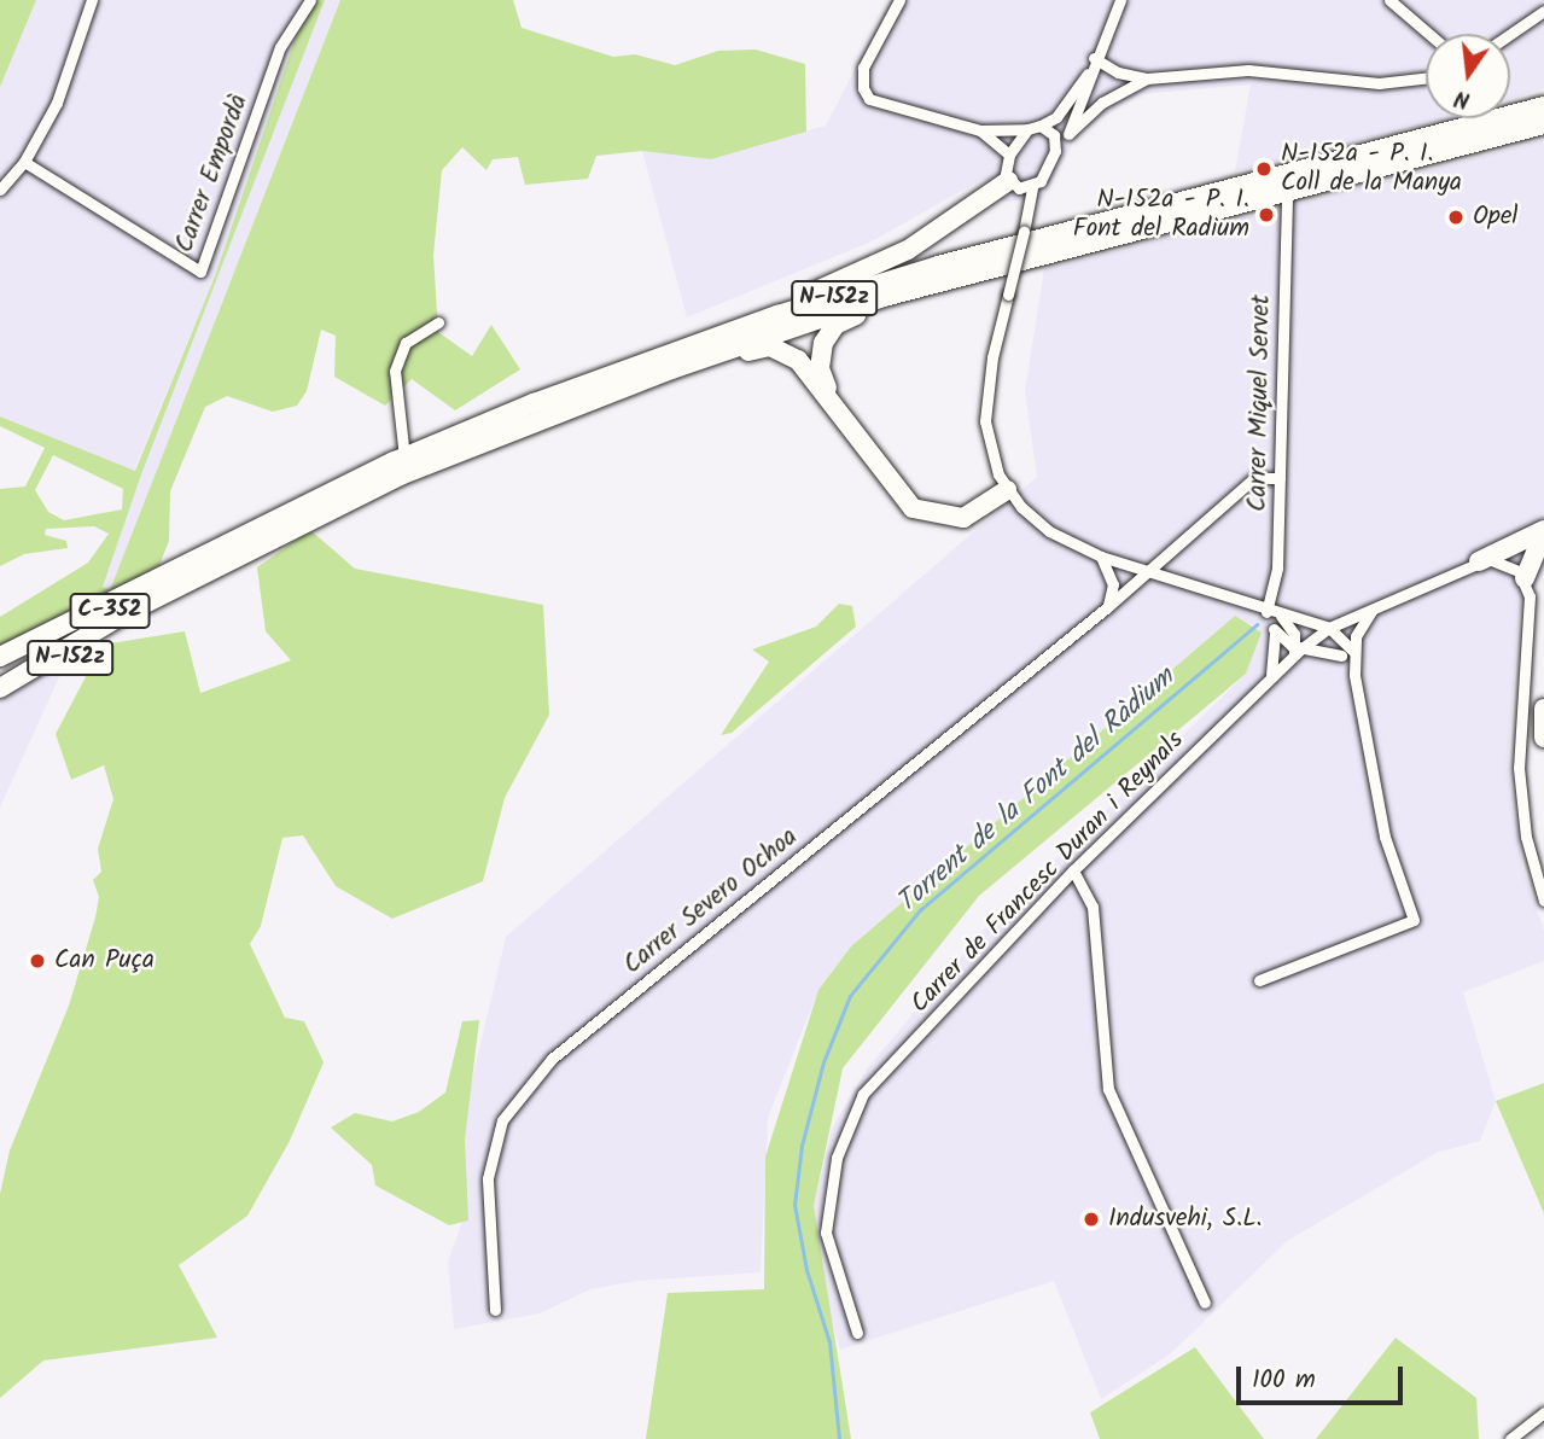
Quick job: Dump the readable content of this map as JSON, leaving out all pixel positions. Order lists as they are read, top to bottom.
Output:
{
  "streets": {
    "highway": ["N-152z", "C-352"],
    "street": [
      "Carrer Empordà",
      "Carrer Miquel Servet",
      "Carrer de Francesc Duran i Reynals",
      "Carrer Severo Ochoa"
    ]
  },
  "crossings": [
    ["N-152z", "Carrer Miquel Servet"],
    ["N-152z", "C-352"],
    ["Carrer Miquel Servet", "Carrer Severo Ochoa"]
  ],
  "water": ["Torrent de la Font del Ràdium"],
  "places": [
    "N-152a - P. I. Coll de la Manya",
    "N-152a - P. I. Font del Radium",
    "Opel",
    "Can Puça",
    "Indusvehi, S.L."
  ],
  "scale_bar": "100 m",
  "north": "bottom"
}
